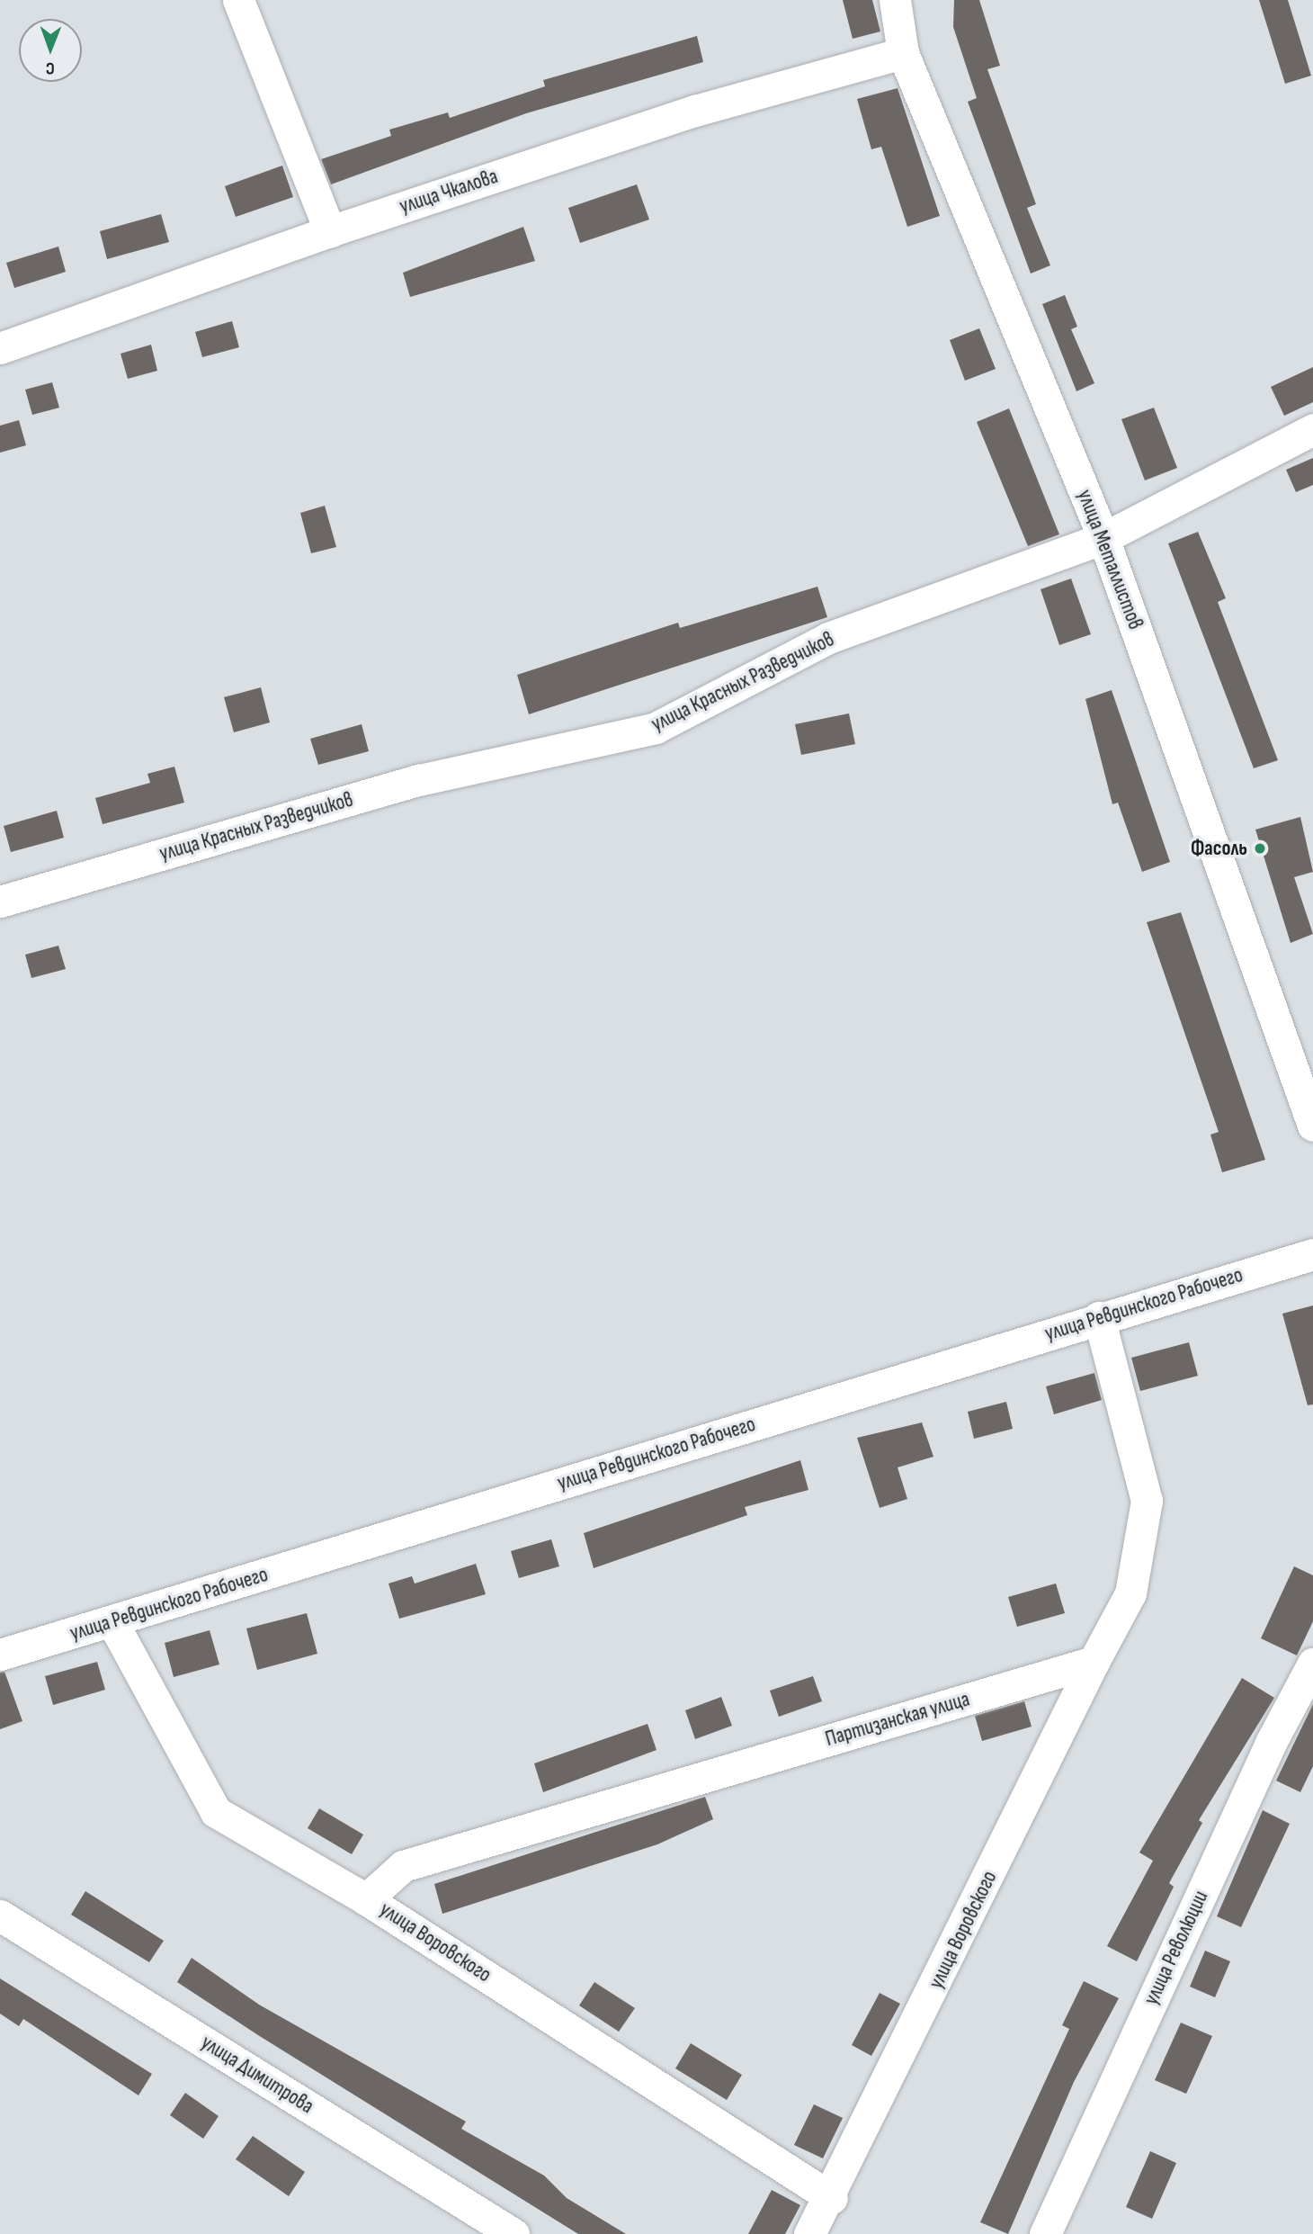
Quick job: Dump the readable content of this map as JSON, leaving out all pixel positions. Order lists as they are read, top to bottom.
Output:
{
  "streets": {
    "street": [
      "улица Чкалова",
      "улица Металлистов",
      "улица Красных Разведчиков",
      "улица Ревдинского Рабочего",
      "Партизанская улица",
      "улица Воровского",
      "улица Революции",
      "улица Димитрова"
    ]
  },
  "crossings": [
    ["улица Чкалова", "улица Металлистов"],
    ["улица Металлистов", "улица Красных Разведчиков"],
    ["улица Ревдинского Рабочего", "улица Воровского"],
    ["Партизанская улица", "улица Воровского"]
  ],
  "places": ["Фасоль"],
  "north": "bottom"
}
